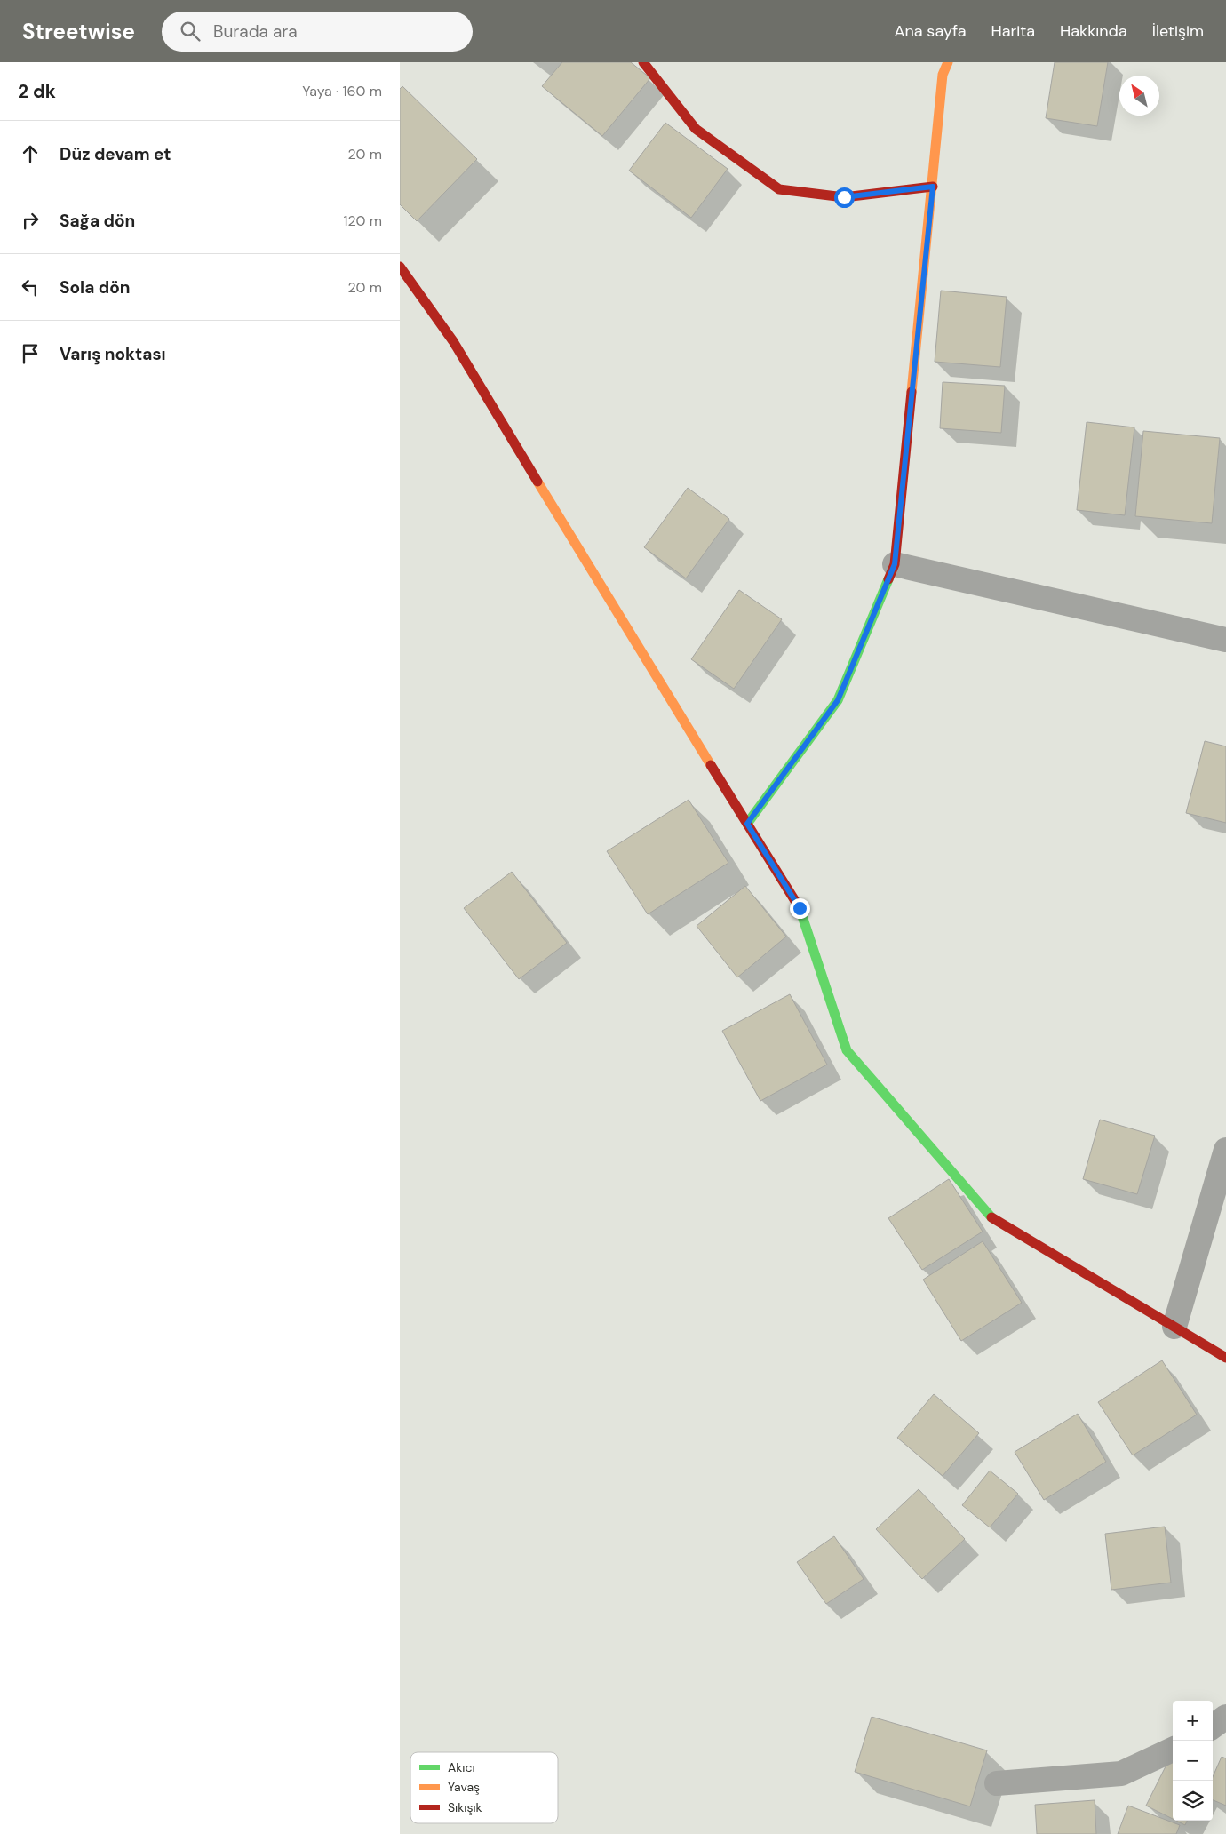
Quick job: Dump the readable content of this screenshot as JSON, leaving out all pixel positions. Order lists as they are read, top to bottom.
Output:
{
  "legend": ["Akıcı", "Yavaş", "Sıkışık"],
  "north": "top left",
  "page": {
    "header": "Streetwise",
    "search": "Burada ara",
    "nav": [
      "Ana sayfa",
      "Harita",
      "Hakkında",
      "İletişim"
    ],
    "heading": ["2 dk", "Yaya · 160 m"],
    "list": [
      ["Düz devam et", "20 m"],
      ["Sağa dön", "120 m"],
      ["Sola dön", "20 m"],
      "Varış noktası"
    ],
    "map_buttons": ["+", "−"]
  }
}
